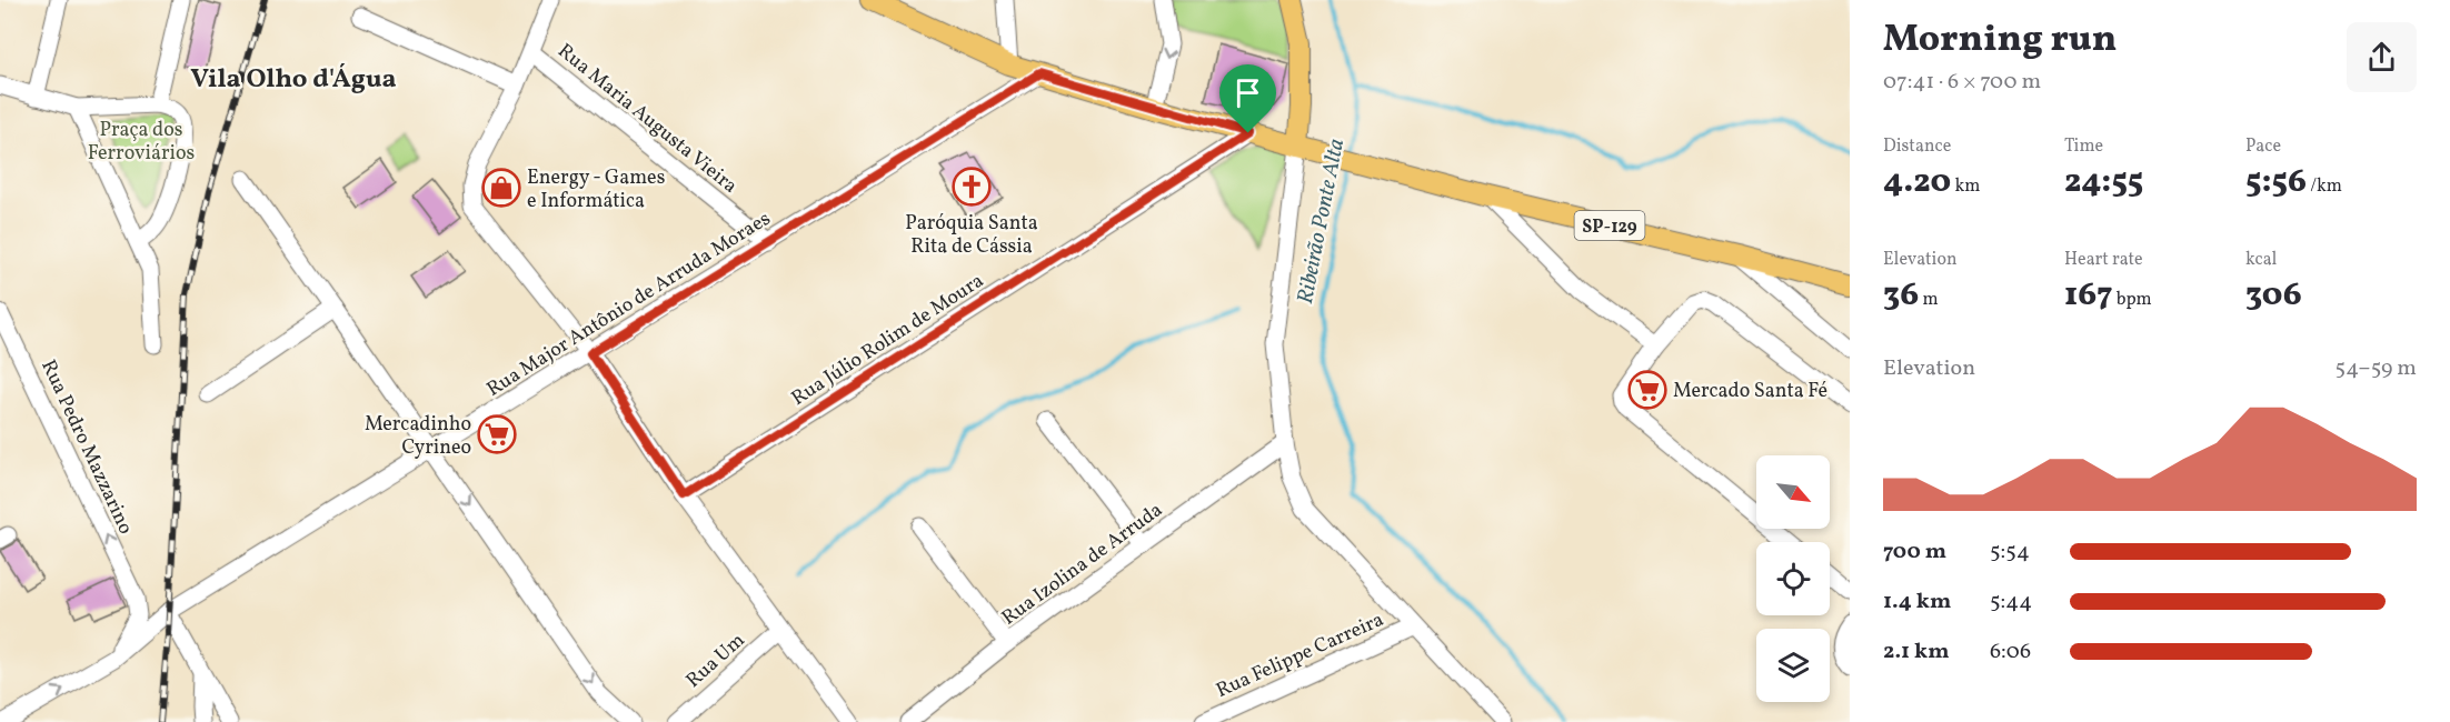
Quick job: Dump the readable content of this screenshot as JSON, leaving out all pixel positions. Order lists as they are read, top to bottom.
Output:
{
  "streets": {
    "main road": ["SP-129"],
    "street": [
      "Rua Maria Augusta Vieira",
      "Rua Major Antônio de Arruda Moraes",
      "Rua Júlio Rolim de Moura",
      "Rua Pedro Mazzarino",
      "Rua Izolina de Arruda",
      "Rua Felippe Carreira",
      "Rua Um"
    ]
  },
  "crossings": [
    ["Rua Maria Augusta Vieira", "Rua Major Antônio de Arruda Moraes"]
  ],
  "one_way": ["Rua Pedro Mazzarino"],
  "districts": ["Vila Olho d'Água"],
  "water": ["Ribeirão Ponte Alta"],
  "parks": ["Praça dos Ferroviários"],
  "places": {
    "church": ["Paróquia Santa Rita de Cássia"],
    "shop": ["Energy - Games e Informática"],
    "supermarket": ["Mercado Santa Fé", "Mercadinho Cyrineo"]
  },
  "north": "bottom right",
  "page": {
    "heading": ["Morning run", "07:41 · 6 × 700 m"],
    "stats": [
      ["Distance", "4.20 km"],
      ["Time", "24:55"],
      ["Pace", "5:56 /km"],
      ["Elevation", "36 m"],
      ["Heart rate", "167 bpm"],
      ["kcal", "306"]
    ],
    "chart": ["Elevation", "54–59 m"],
    "list": [
      {
        "name": "700 m",
        "note": "5:54"
      },
      {
        "name": "1.4 km",
        "note": "5:44"
      },
      {
        "name": "2.1 km",
        "note": "6:06"
      }
    ]
  }
}
